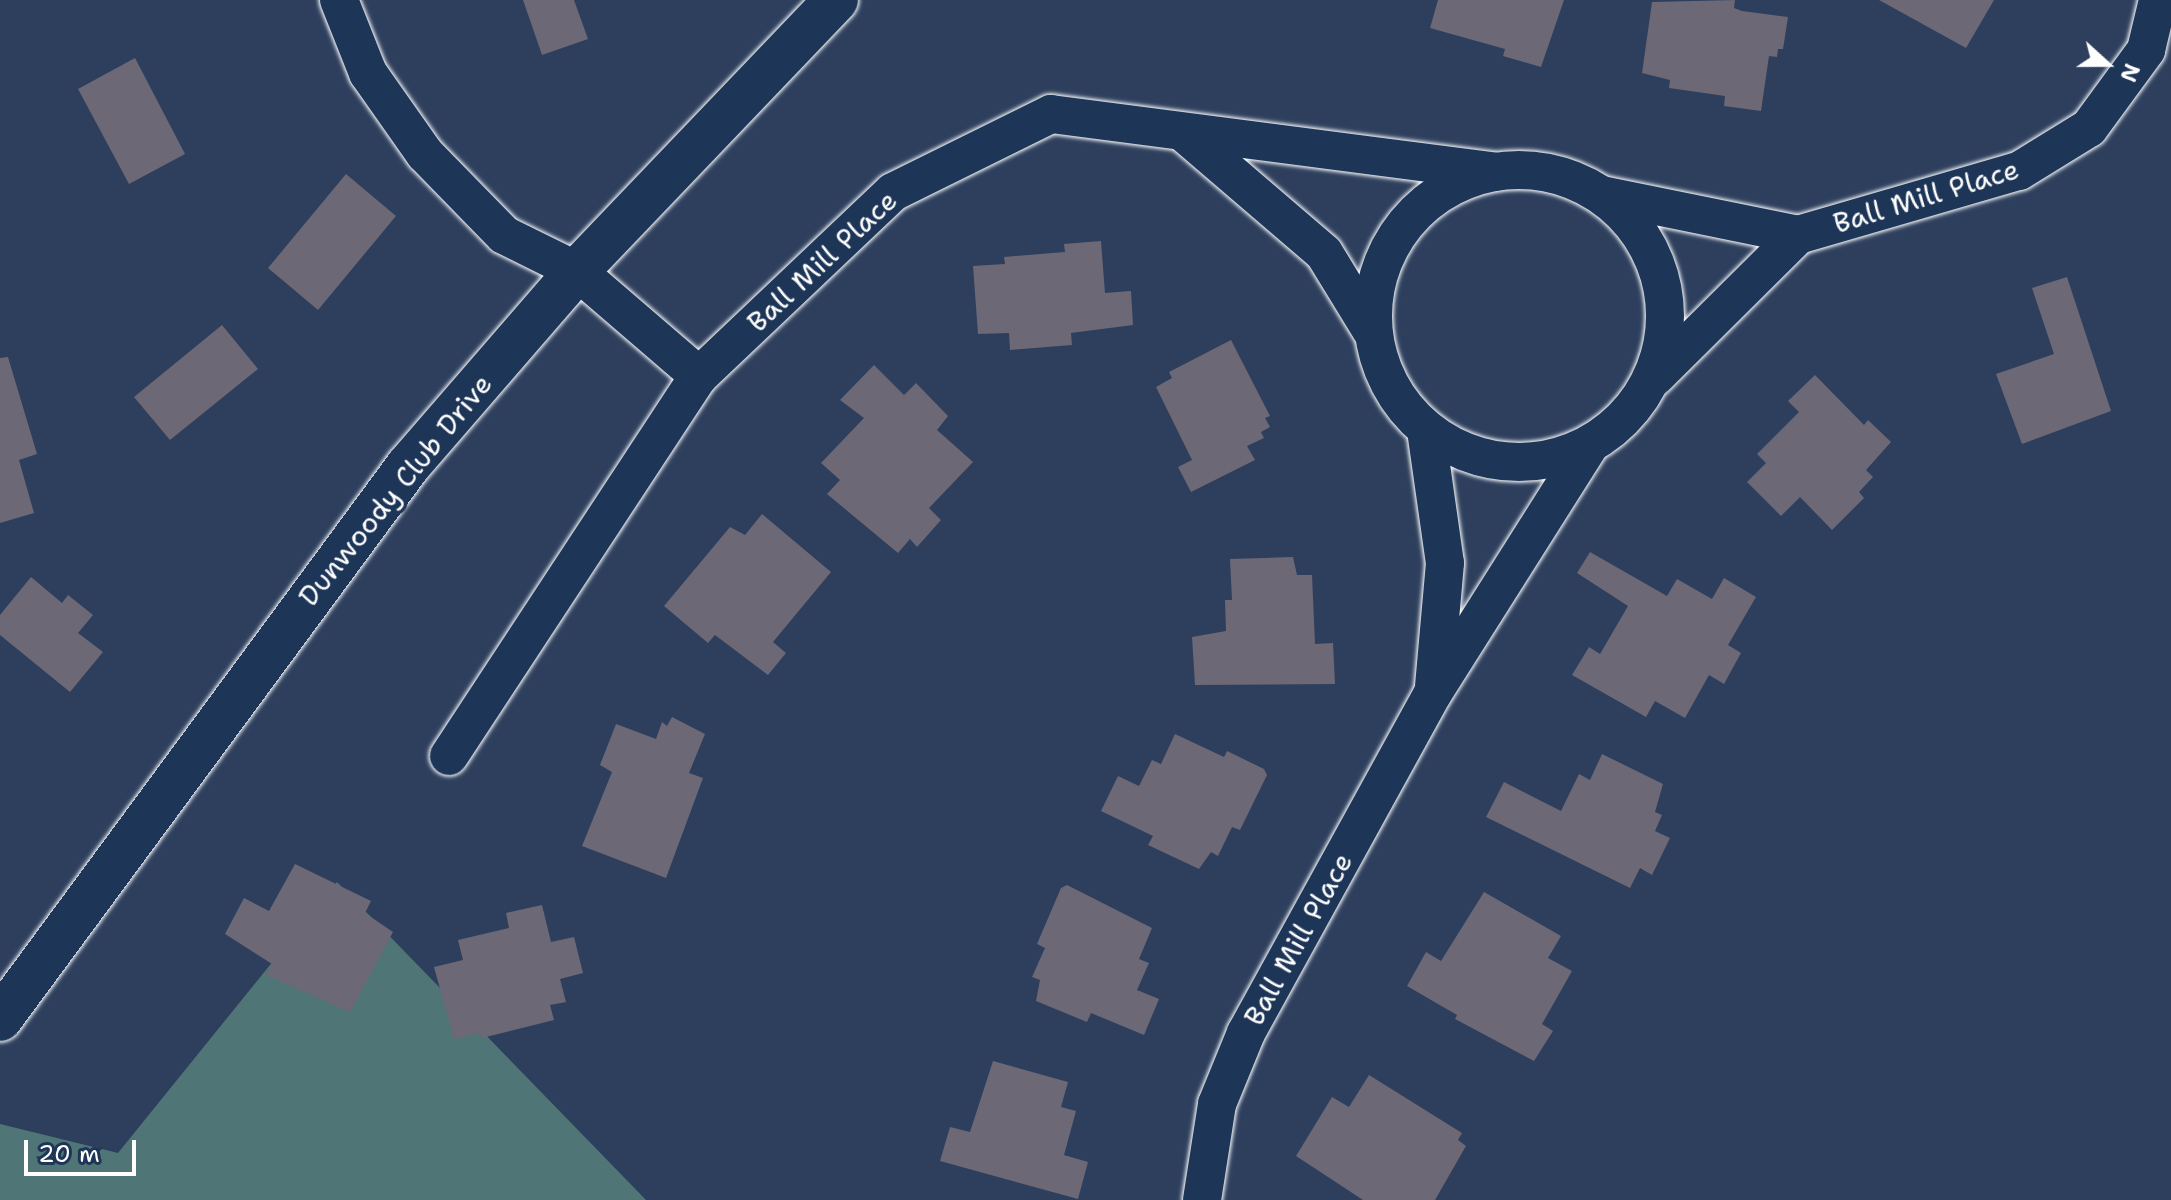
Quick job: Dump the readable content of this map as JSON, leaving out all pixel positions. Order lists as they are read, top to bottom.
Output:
{
  "streets": {
    "street": ["Ball Mill Place", "Dunwoody Club Drive"]
  },
  "scale_bar": "20 m",
  "north": "right"
}
